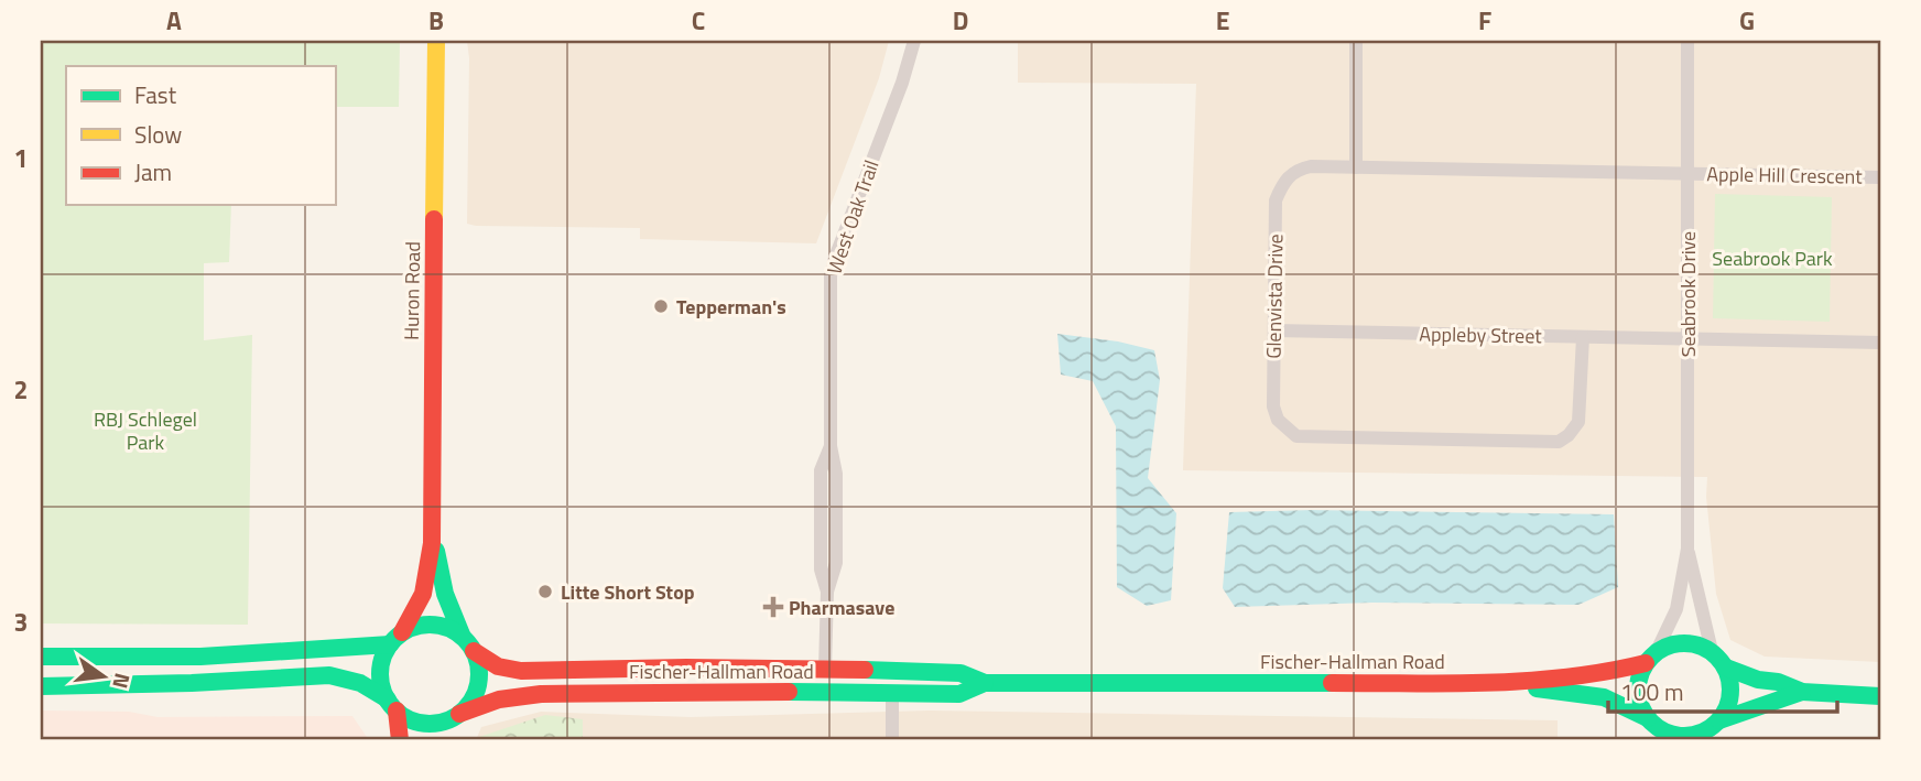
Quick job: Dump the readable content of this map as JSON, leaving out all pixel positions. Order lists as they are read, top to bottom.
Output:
{
  "streets": {
    "main road": ["Huron Road", "Fischer-Hallman Road"],
    "street": [
      "Apple Hill Crescent",
      "West Oak Trail",
      "Seabrook Drive",
      "Glenvista Drive",
      "Appleby Street"
    ]
  },
  "crossings": [
    ["Apple Hill Crescent", "Seabrook Drive"],
    ["Apple Hill Crescent", "Glenvista Drive"],
    ["West Oak Trail", "Fischer-Hallman Road"],
    ["Huron Road", "Fischer-Hallman Road"],
    ["Seabrook Drive", "Glenvista Drive"],
    ["Seabrook Drive", "Appleby Street"],
    ["Seabrook Drive", "Fischer-Hallman Road"],
    ["Glenvista Drive", "Appleby Street"]
  ],
  "parks": ["Seabrook Park", "RBJ Schlegel Park"],
  "places": {
    "other": ["Tepperman's", "Litte Short Stop"],
    "health": ["Pharmasave"]
  },
  "legend": ["Fast", "Slow", "Jam"],
  "scale_bar": "100 m",
  "north": "right",
  "grid": {
    "columns": [
      "A",
      "B",
      "C",
      "D",
      "E",
      "F",
      "G"
    ],
    "rows": ["1", "2", "3"]
  }
}
